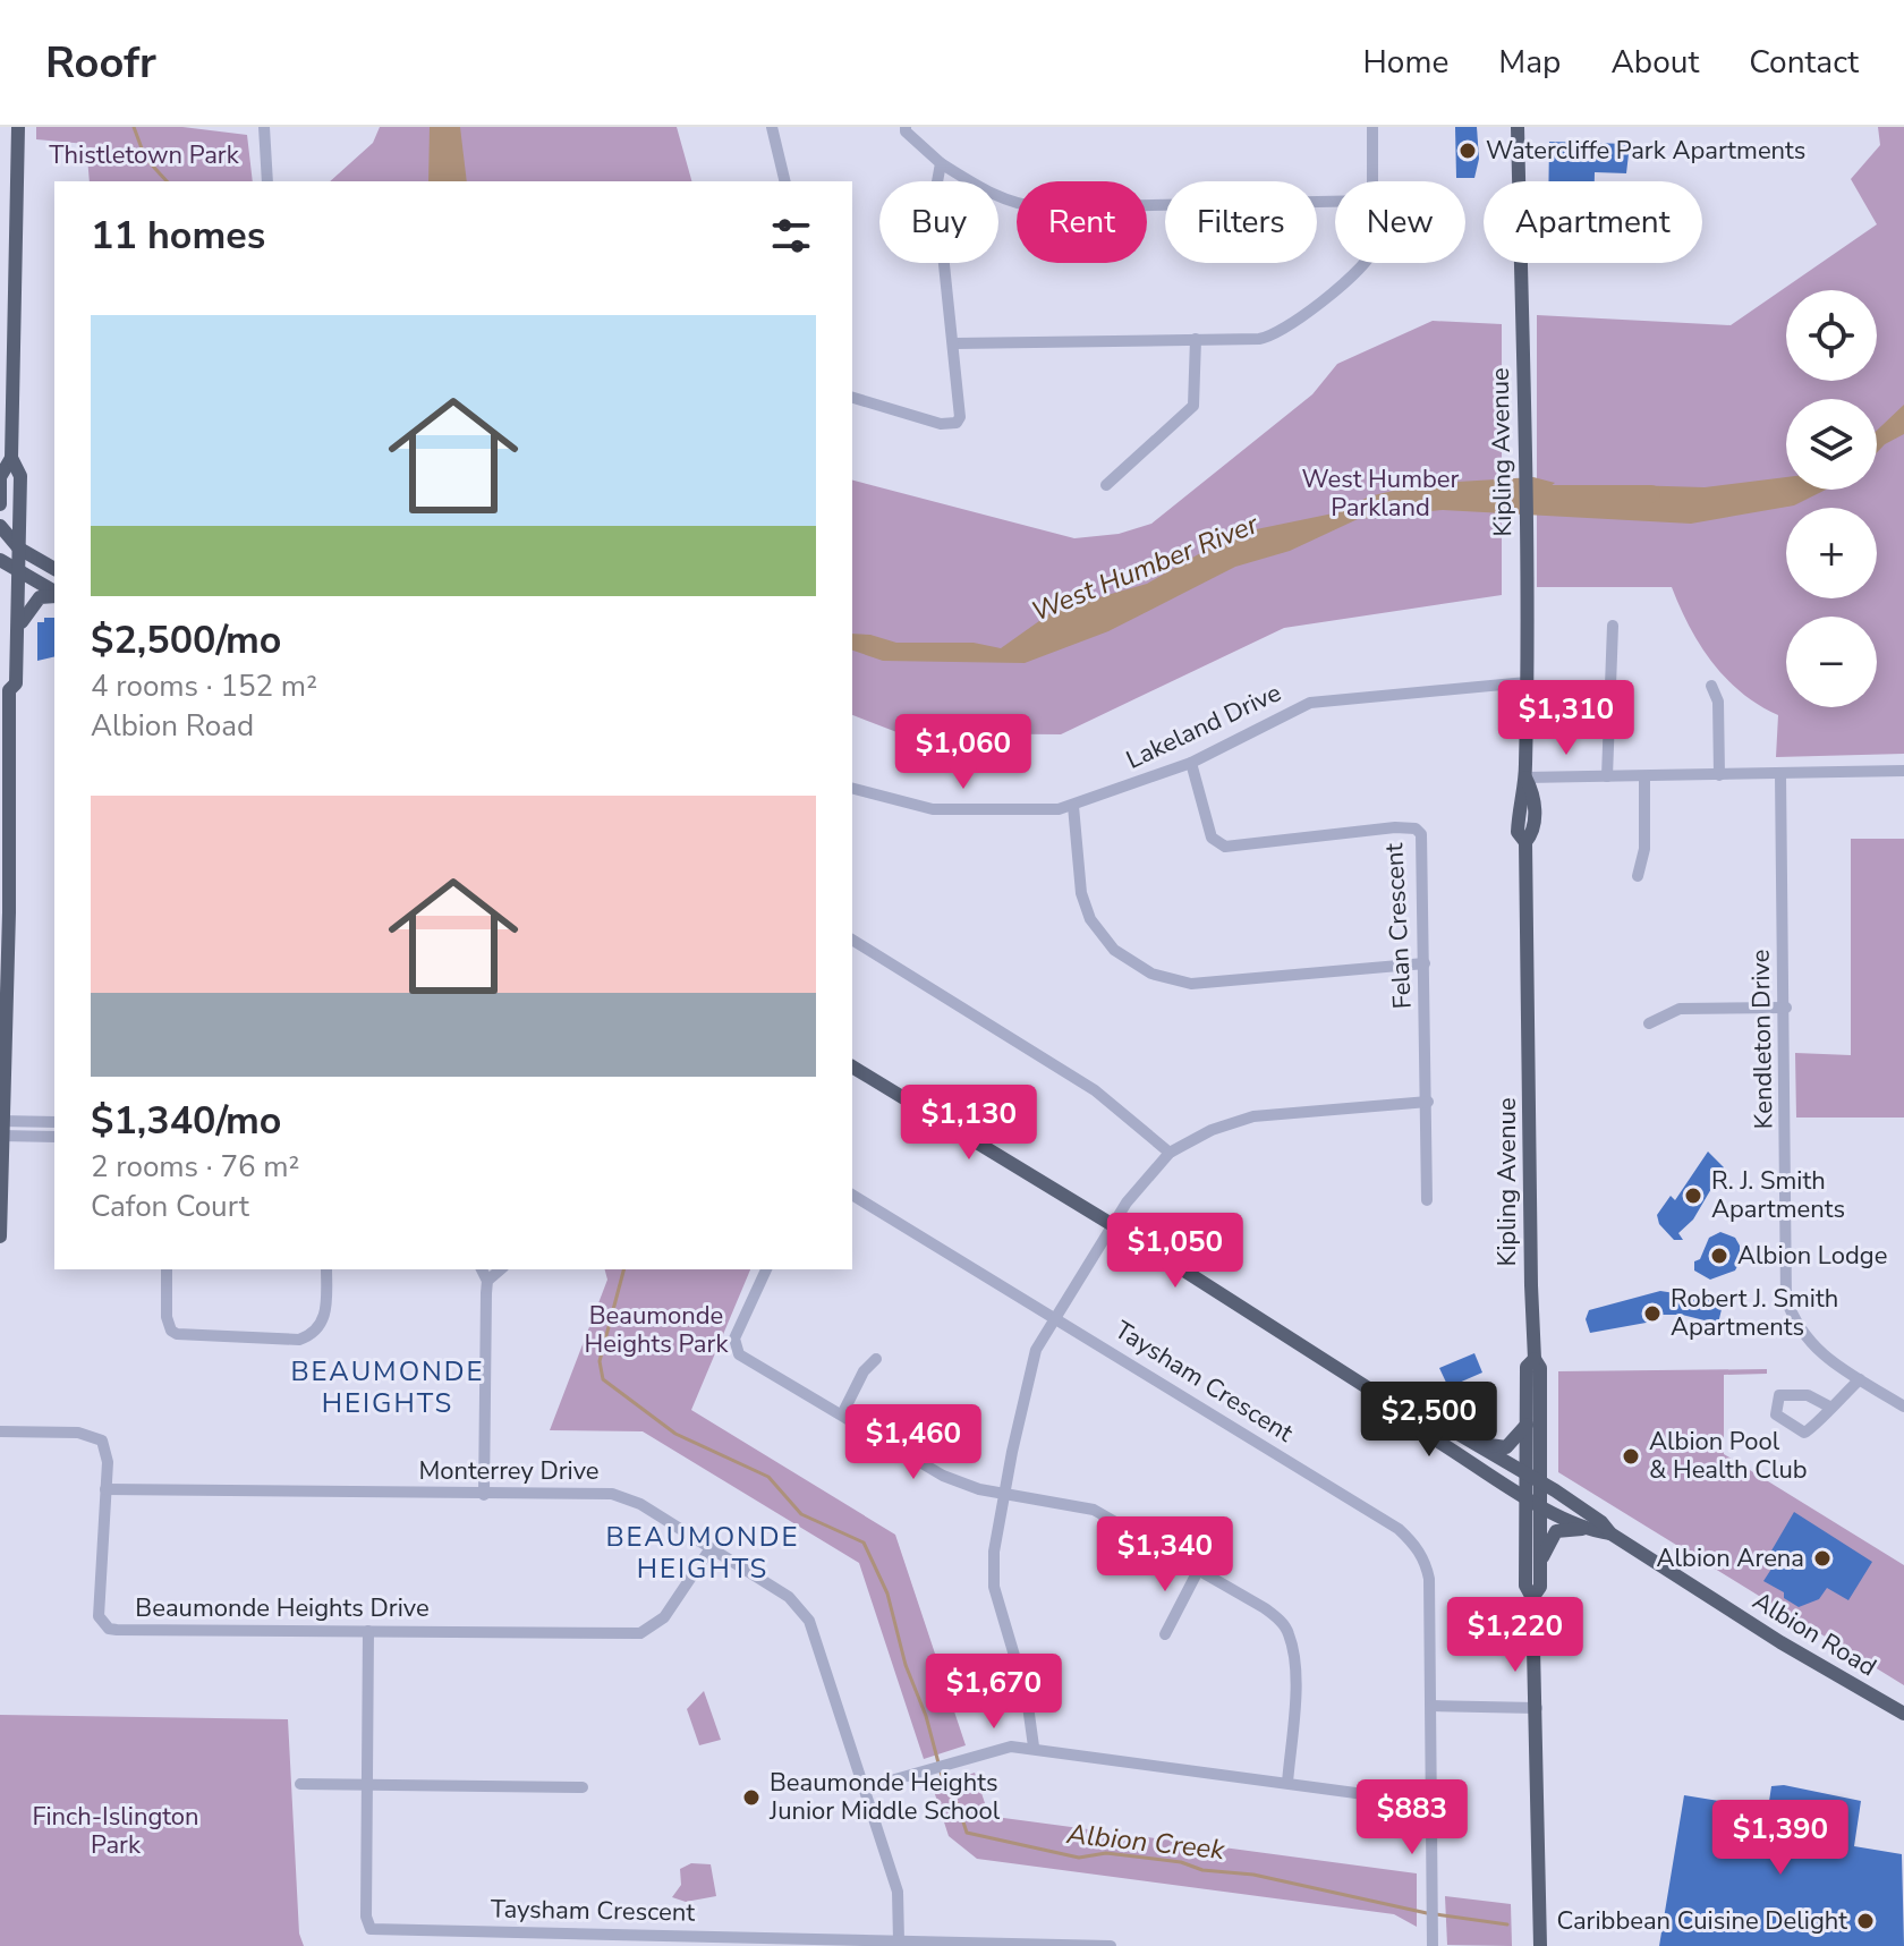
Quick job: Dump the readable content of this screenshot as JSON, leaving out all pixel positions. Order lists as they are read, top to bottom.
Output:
{
  "streets": {
    "main road": ["Kipling Avenue", "Albion Road"],
    "street": [
      "Lakeland Drive",
      "Felan Crescent",
      "Kendleton Drive",
      "Taysham Crescent",
      "Monterrey Drive",
      "Beaumonde Heights Drive"
    ]
  },
  "crossings": [
    ["Kipling Avenue", "Lakeland Drive"],
    ["Kipling Avenue", "Albion Road"],
    ["Lakeland Drive", "Felan Crescent"],
    ["Taysham Crescent", "Monterrey Drive"],
    ["Taysham Crescent", "Beaumonde Heights Drive"],
    ["Monterrey Drive", "Beaumonde Heights Drive"]
  ],
  "districts": ["BEAUMONDE HEIGHTS", "BEAUMONDE HEIGHTS"],
  "water": ["West Humber River", "Albion Creek"],
  "parks": [
    "Thistletown Park",
    "West Humber Parkland",
    "Beaumonde Heights Park",
    "Finch-Islington Park"
  ],
  "places": [
    "Watercliffe Park Apartments",
    "R. J. Smith Apartments",
    "Albion Lodge",
    "Robert J. Smith Apartments",
    "Albion Pool & Health Club",
    "Albion Arena",
    "Beaumonde Heights Junior Middle School",
    "Caribbean Cuisine Delight"
  ],
  "page": {
    "header": "Roofr",
    "nav": [
      "Home",
      "Map",
      "About",
      "Contact"
    ],
    "chip": [
      "Buy",
      "Rent",
      "Filters",
      "New",
      "Apartment"
    ],
    "heading": "11 homes",
    "map_buttons": ["+", "−"],
    "list": [
      {
        "name": "$2,500/mo",
        "note": "4 rooms · 152 m² · Albion Road"
      },
      {
        "name": "$1,340/mo",
        "note": "2 rooms · 76 m² · Cafon Court"
      }
    ],
    "price": [
      "$1,310",
      "$1,060",
      "$1,130",
      "$1,050",
      "$2,500",
      "$1,460",
      "$1,340",
      "$1,220",
      "$1,670",
      "$883",
      "$1,390"
    ]
  }
}
